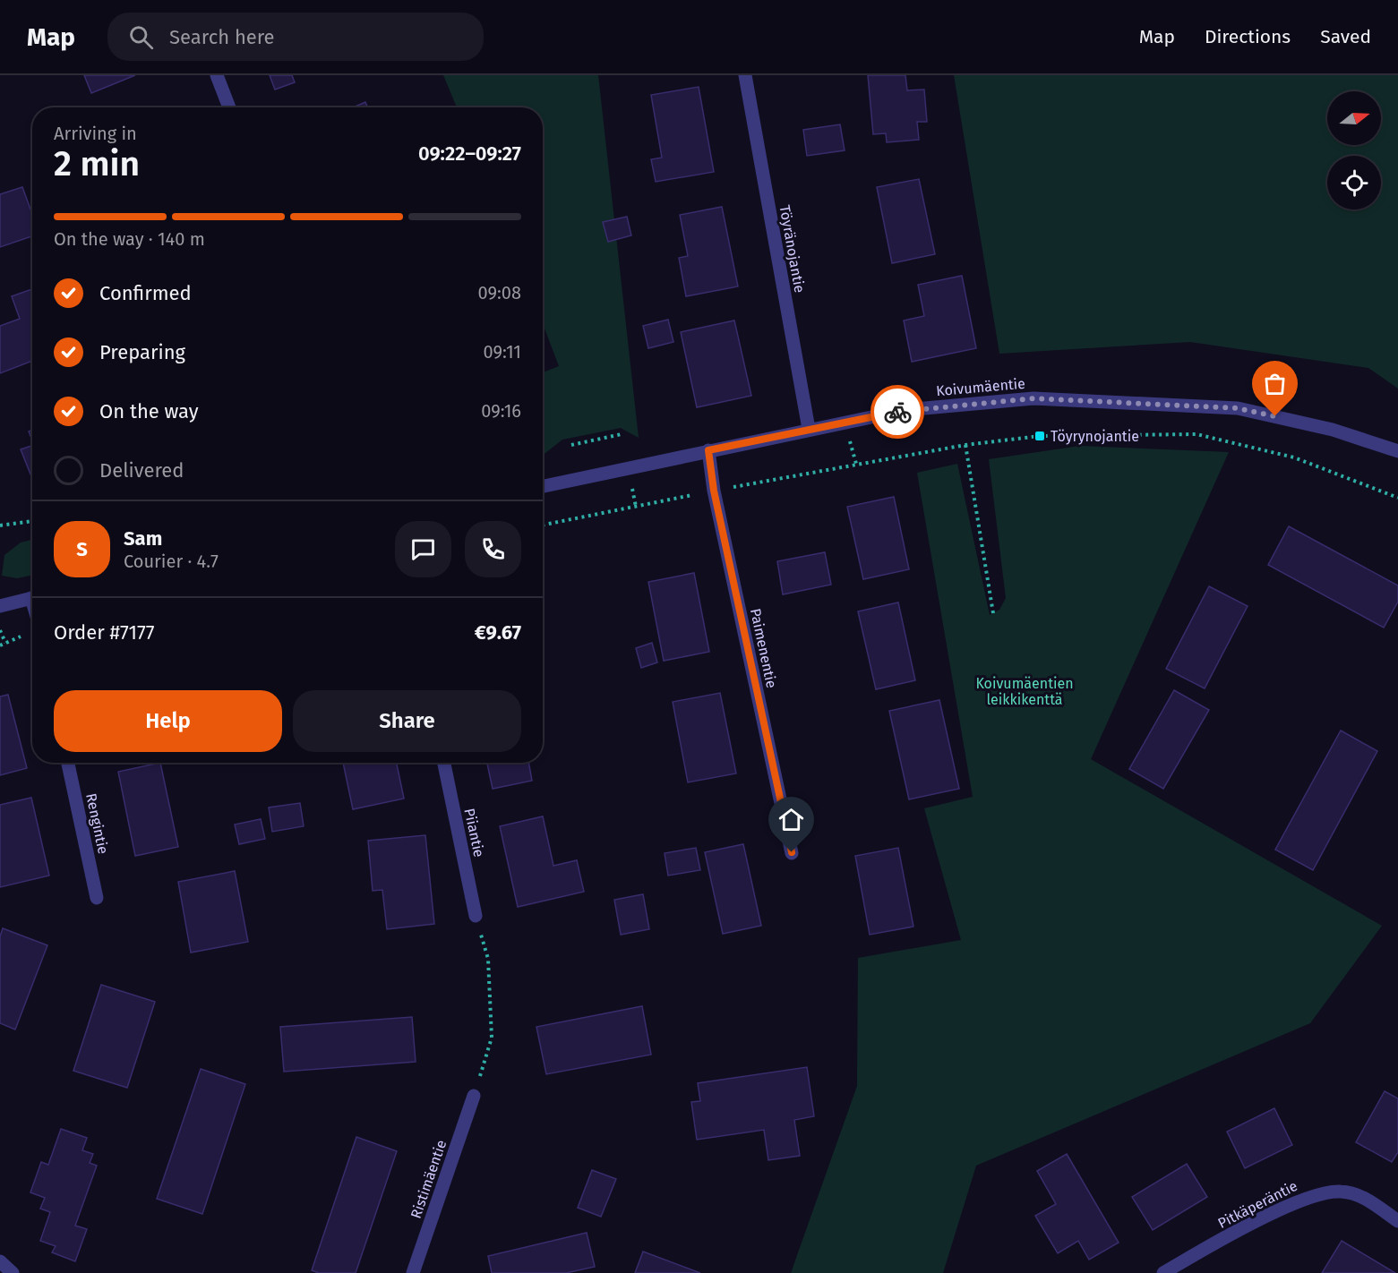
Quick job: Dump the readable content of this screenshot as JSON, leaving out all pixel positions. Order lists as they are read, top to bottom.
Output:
{
  "streets": {
    "street": [
      "Töyränojantie",
      "Koivumäentie",
      "Paimenentie",
      "Rengintie",
      "Piiantie",
      "Ristimäentie",
      "Pitkäperäntie"
    ]
  },
  "crossings": [
    ["Töyränojantie", "Koivumäentie"],
    ["Koivumäentie", "Paimenentie"]
  ],
  "parks": ["Koivumäentien leikkikenttä"],
  "places": {
    "transit": ["Töyrynojantie"]
  },
  "north": "right",
  "page": {
    "header": "Map",
    "search": "Search here",
    "nav": ["Map", "Directions", "Saved"],
    "heading": ["2 min", "Arriving in", "09:22–09:27"],
    "panel": [
      "Sam",
      "Courier · 4.7",
      "Order #7177",
      "€9.67"
    ],
    "bar": "On the way · 140 m",
    "list": [
      ["Confirmed", "09:08"],
      ["Preparing", "09:11"],
      ["On the way", "09:16"],
      "Delivered"
    ],
    "round": "S",
    "buttons": ["Help", "Share"]
  }
}
